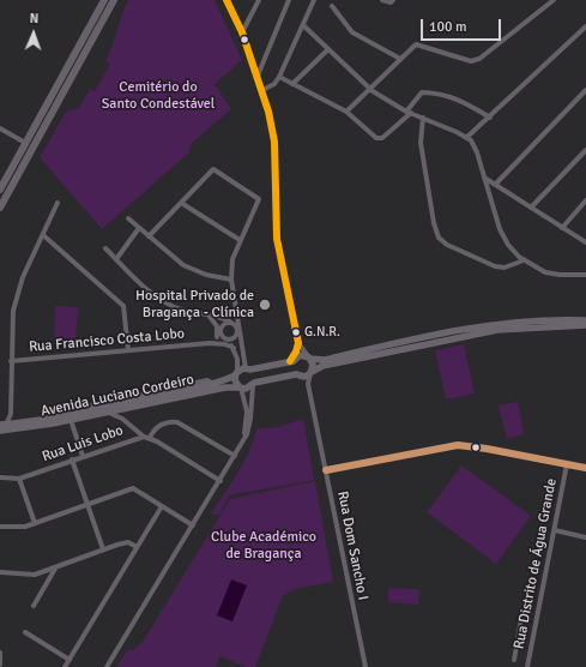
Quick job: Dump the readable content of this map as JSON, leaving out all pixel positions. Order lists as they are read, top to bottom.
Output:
{
  "streets": {
    "main road": ["Avenida Luciano Cordeiro"],
    "street": [
      "Rua Francisco Costa Lobo",
      "Rua Luis Lobo",
      "Rua Dom Sancho I",
      "Rua Distrito de Água Grande"
    ]
  },
  "parks": ["Cemitério do Santo Condestável", "Clube Académico de Bragança"],
  "places": ["Hospital Privado de Bragança - Clínica", "G.N.R."],
  "scale_bar": "100 m",
  "north": "top"
}
